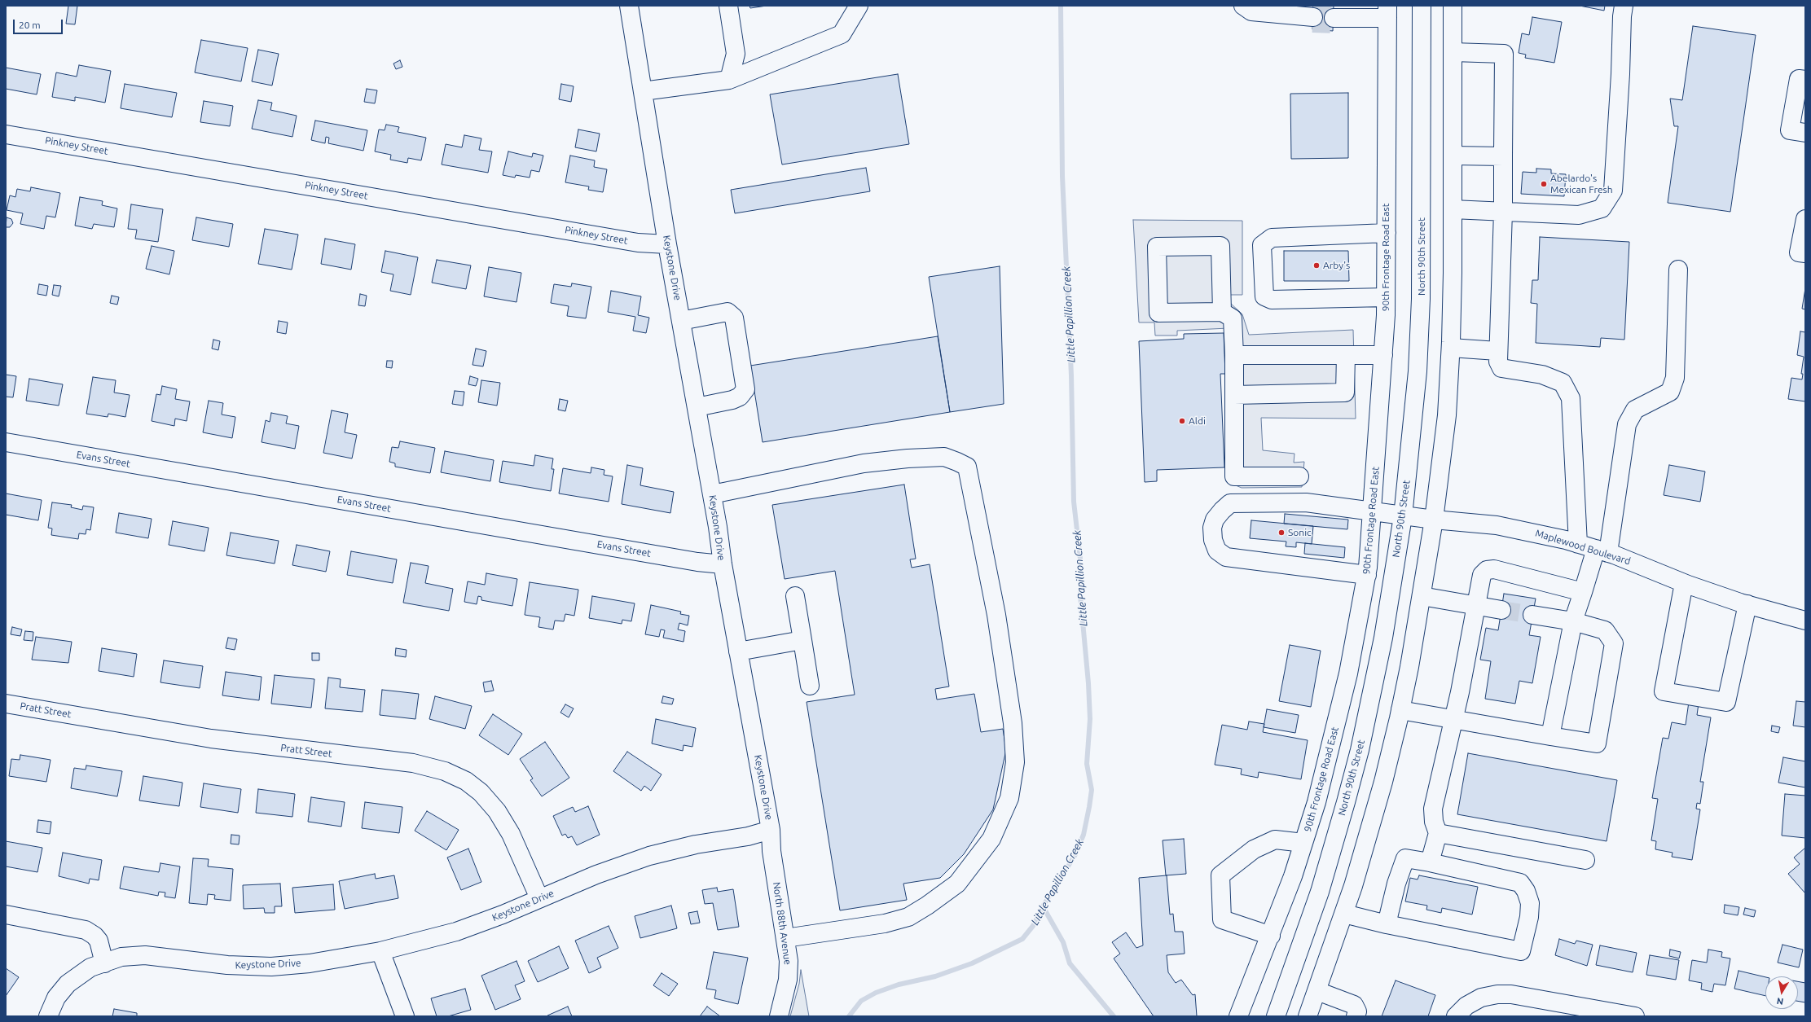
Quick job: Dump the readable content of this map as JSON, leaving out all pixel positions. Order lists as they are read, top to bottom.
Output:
{
  "streets": {
    "street": [
      "Pinkney Street",
      "North 90th Street",
      "90th Frontage Road East",
      "Keystone Drive",
      "Evans Street",
      "Maplewood Boulevard",
      "Pratt Street",
      "North 88th Avenue"
    ]
  },
  "crossings": [
    ["Pinkney Street", "Keystone Drive"],
    ["North 90th Street", "Maplewood Boulevard"],
    ["90th Frontage Road East", "Maplewood Boulevard"],
    ["Keystone Drive", "Evans Street"],
    ["Keystone Drive", "Pratt Street"],
    ["Keystone Drive", "North 88th Avenue"]
  ],
  "water": ["Little Papillion Creek"],
  "places": [
    "Abelardo's Mexican Fresh",
    "Arby's",
    "Aldi",
    "Sonic"
  ],
  "scale_bar": "20 m",
  "north": "bottom"
}
